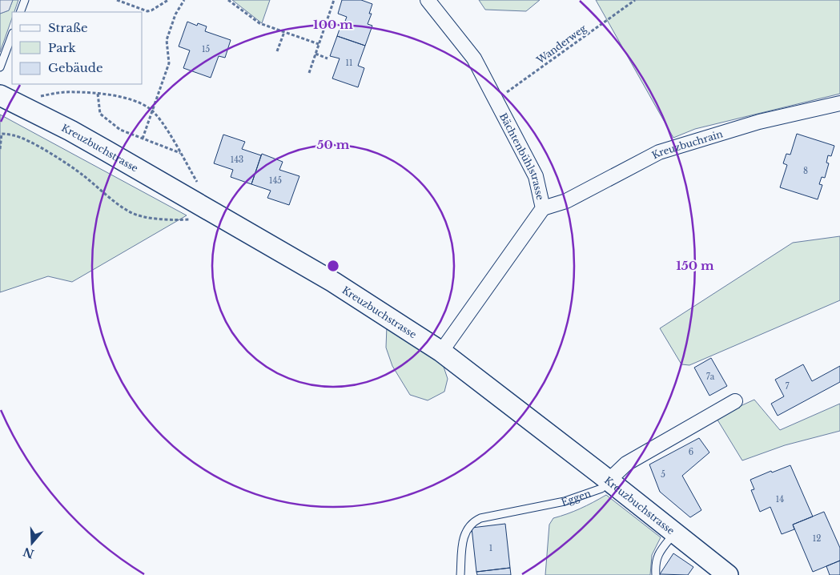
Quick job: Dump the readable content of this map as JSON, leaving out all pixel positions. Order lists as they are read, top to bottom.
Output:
{
  "streets": {
    "street": [
      "Kreuzbuchrain",
      "Kreuzbuchstrasse",
      "Bächtenbühlstrasse",
      "Eggen"
    ],
    "path": ["Wanderweg"]
  },
  "crossings": [
    ["Wanderweg", "Bächtenbühlstrasse"],
    ["Kreuzbuchrain", "Bächtenbühlstrasse"],
    ["Kreuzbuchstrasse", "Bächtenbühlstrasse"],
    ["Kreuzbuchstrasse", "Eggen"]
  ],
  "house_numbers": [
    "15",
    "11",
    "143",
    "8",
    "145",
    "7a",
    "7",
    "6",
    "5",
    "14",
    "12",
    "1"
  ],
  "legend": ["Straße", "Park", "Gebäude"],
  "north": "bottom",
  "rings": ["100 m", "50 m", "150 m"]
}
